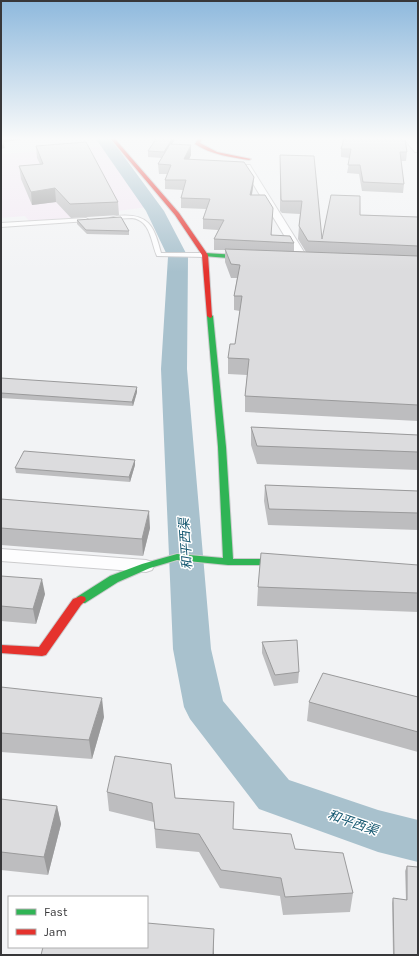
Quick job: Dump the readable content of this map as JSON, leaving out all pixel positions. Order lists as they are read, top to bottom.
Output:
{
  "water": ["和平西渠"],
  "legend": ["Fast", "Jam"]
}
